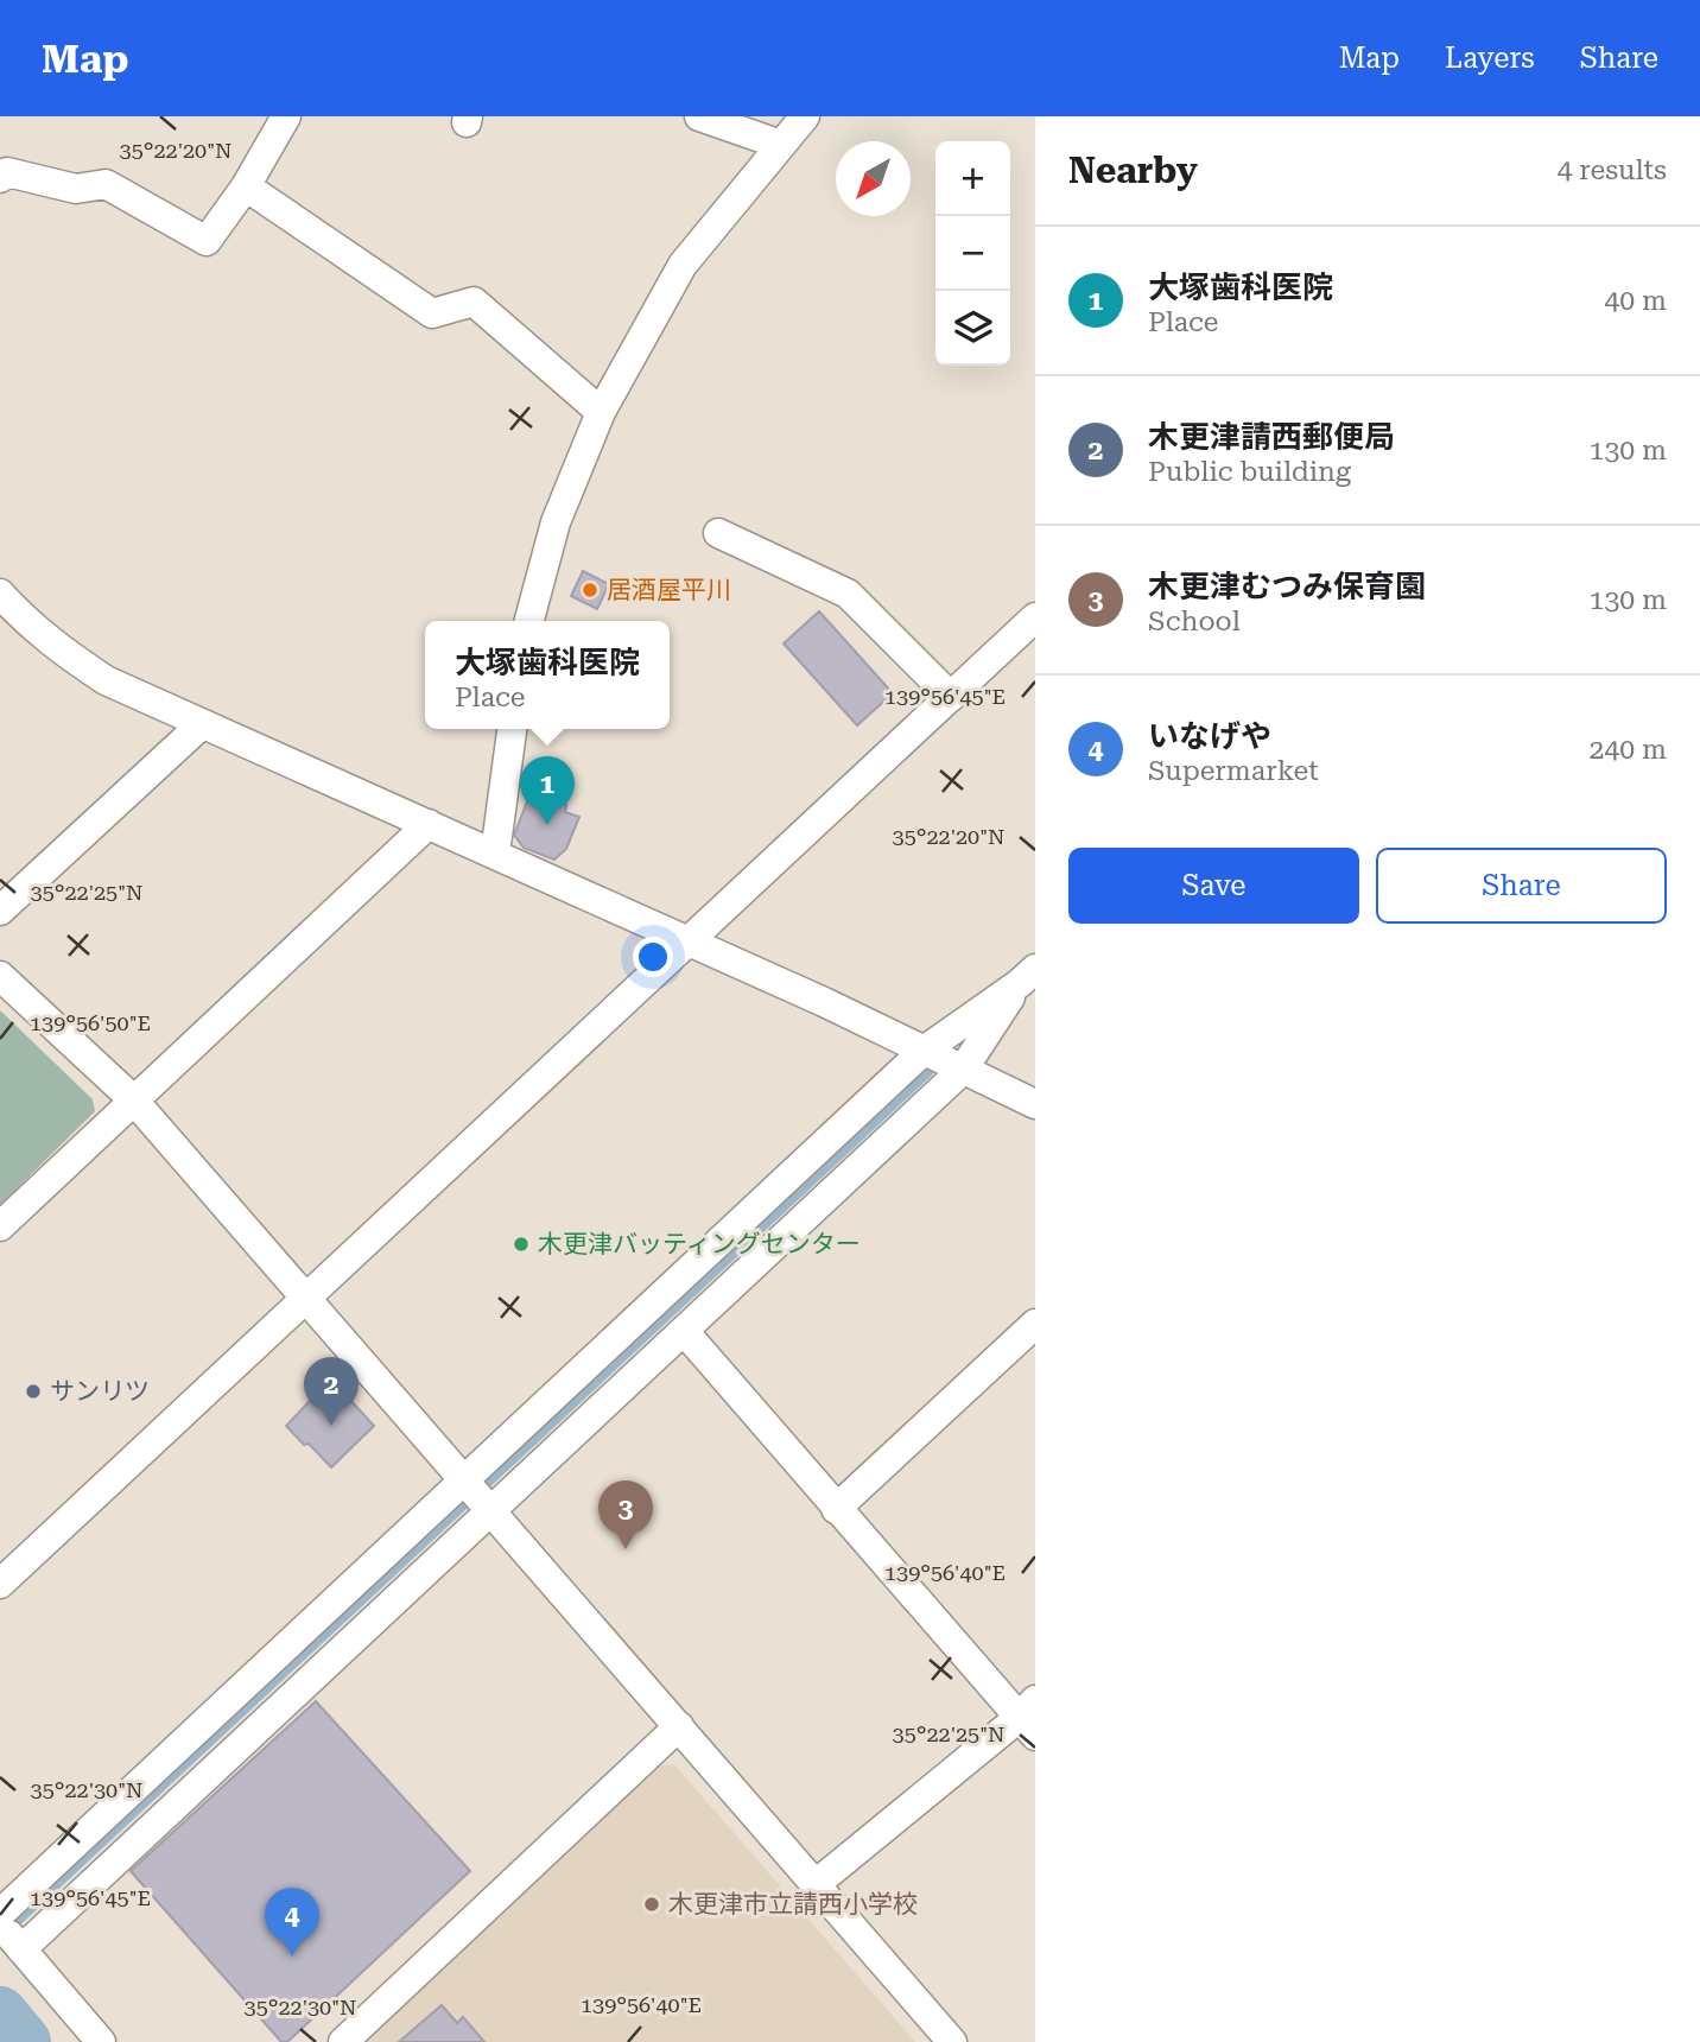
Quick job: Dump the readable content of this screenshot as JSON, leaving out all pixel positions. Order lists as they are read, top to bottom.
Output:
{
  "places": [
    "居酒屋平川",
    "木更津バッティングセンター",
    "サンリツ",
    "木更津市立請西小学校"
  ],
  "north": "bottom left",
  "page": {
    "header": "Map",
    "nav": ["Map", "Layers", "Share"],
    "heading": ["Nearby", "4 results"],
    "map_buttons": ["+", "−"],
    "list": [
      {
        "mark": "1",
        "name": "大塚歯科医院",
        "note": "Place",
        "value": "40 m"
      },
      {
        "mark": "2",
        "name": "木更津請西郵便局",
        "note": "Public building",
        "value": "130 m"
      },
      {
        "mark": "3",
        "name": "木更津むつみ保育園",
        "note": "School",
        "value": "130 m"
      },
      {
        "mark": "4",
        "name": "いなげや",
        "note": "Supermarket",
        "value": "240 m"
      }
    ],
    "popup": ["大塚歯科医院", "Place"],
    "pins": [
      "1",
      "2",
      "3",
      "4"
    ],
    "buttons": ["Save", "Share"]
  },
  "coordinates": [
    "35°22'20\"N",
    "139°56'45\"E",
    "35°22'25\"N",
    "139°56'50\"E",
    "139°56'40\"E",
    "35°22'30\"N"
  ]
}
